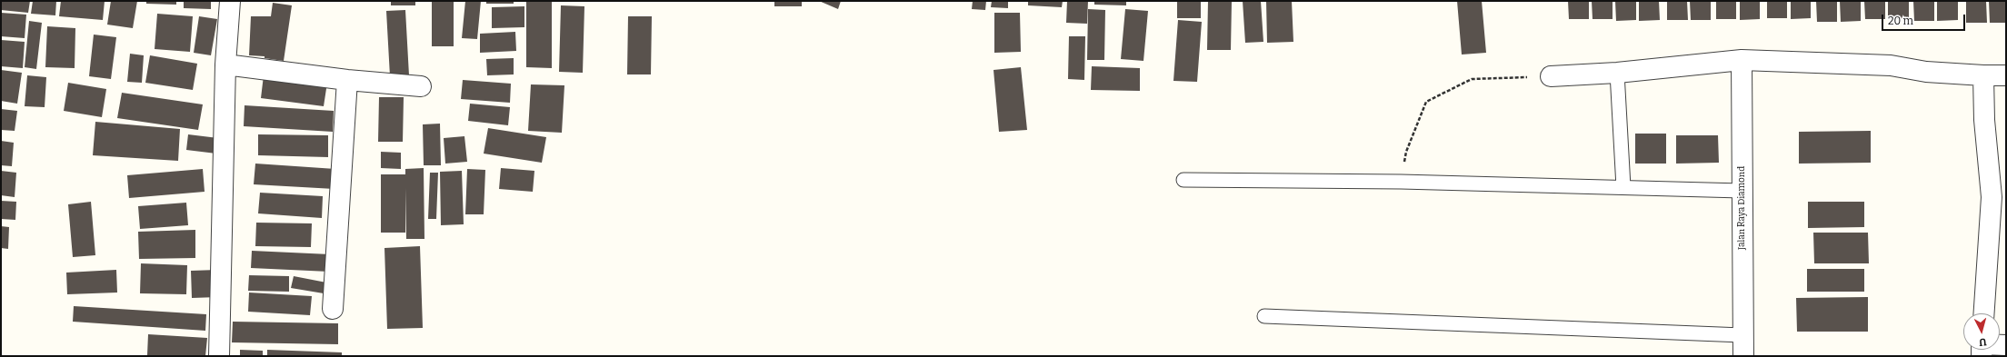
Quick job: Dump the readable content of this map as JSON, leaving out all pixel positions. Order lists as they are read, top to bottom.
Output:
{
  "streets": {
    "street": ["Jalan Raya Diamond"]
  },
  "scale_bar": "20 m",
  "north": "bottom"
}
